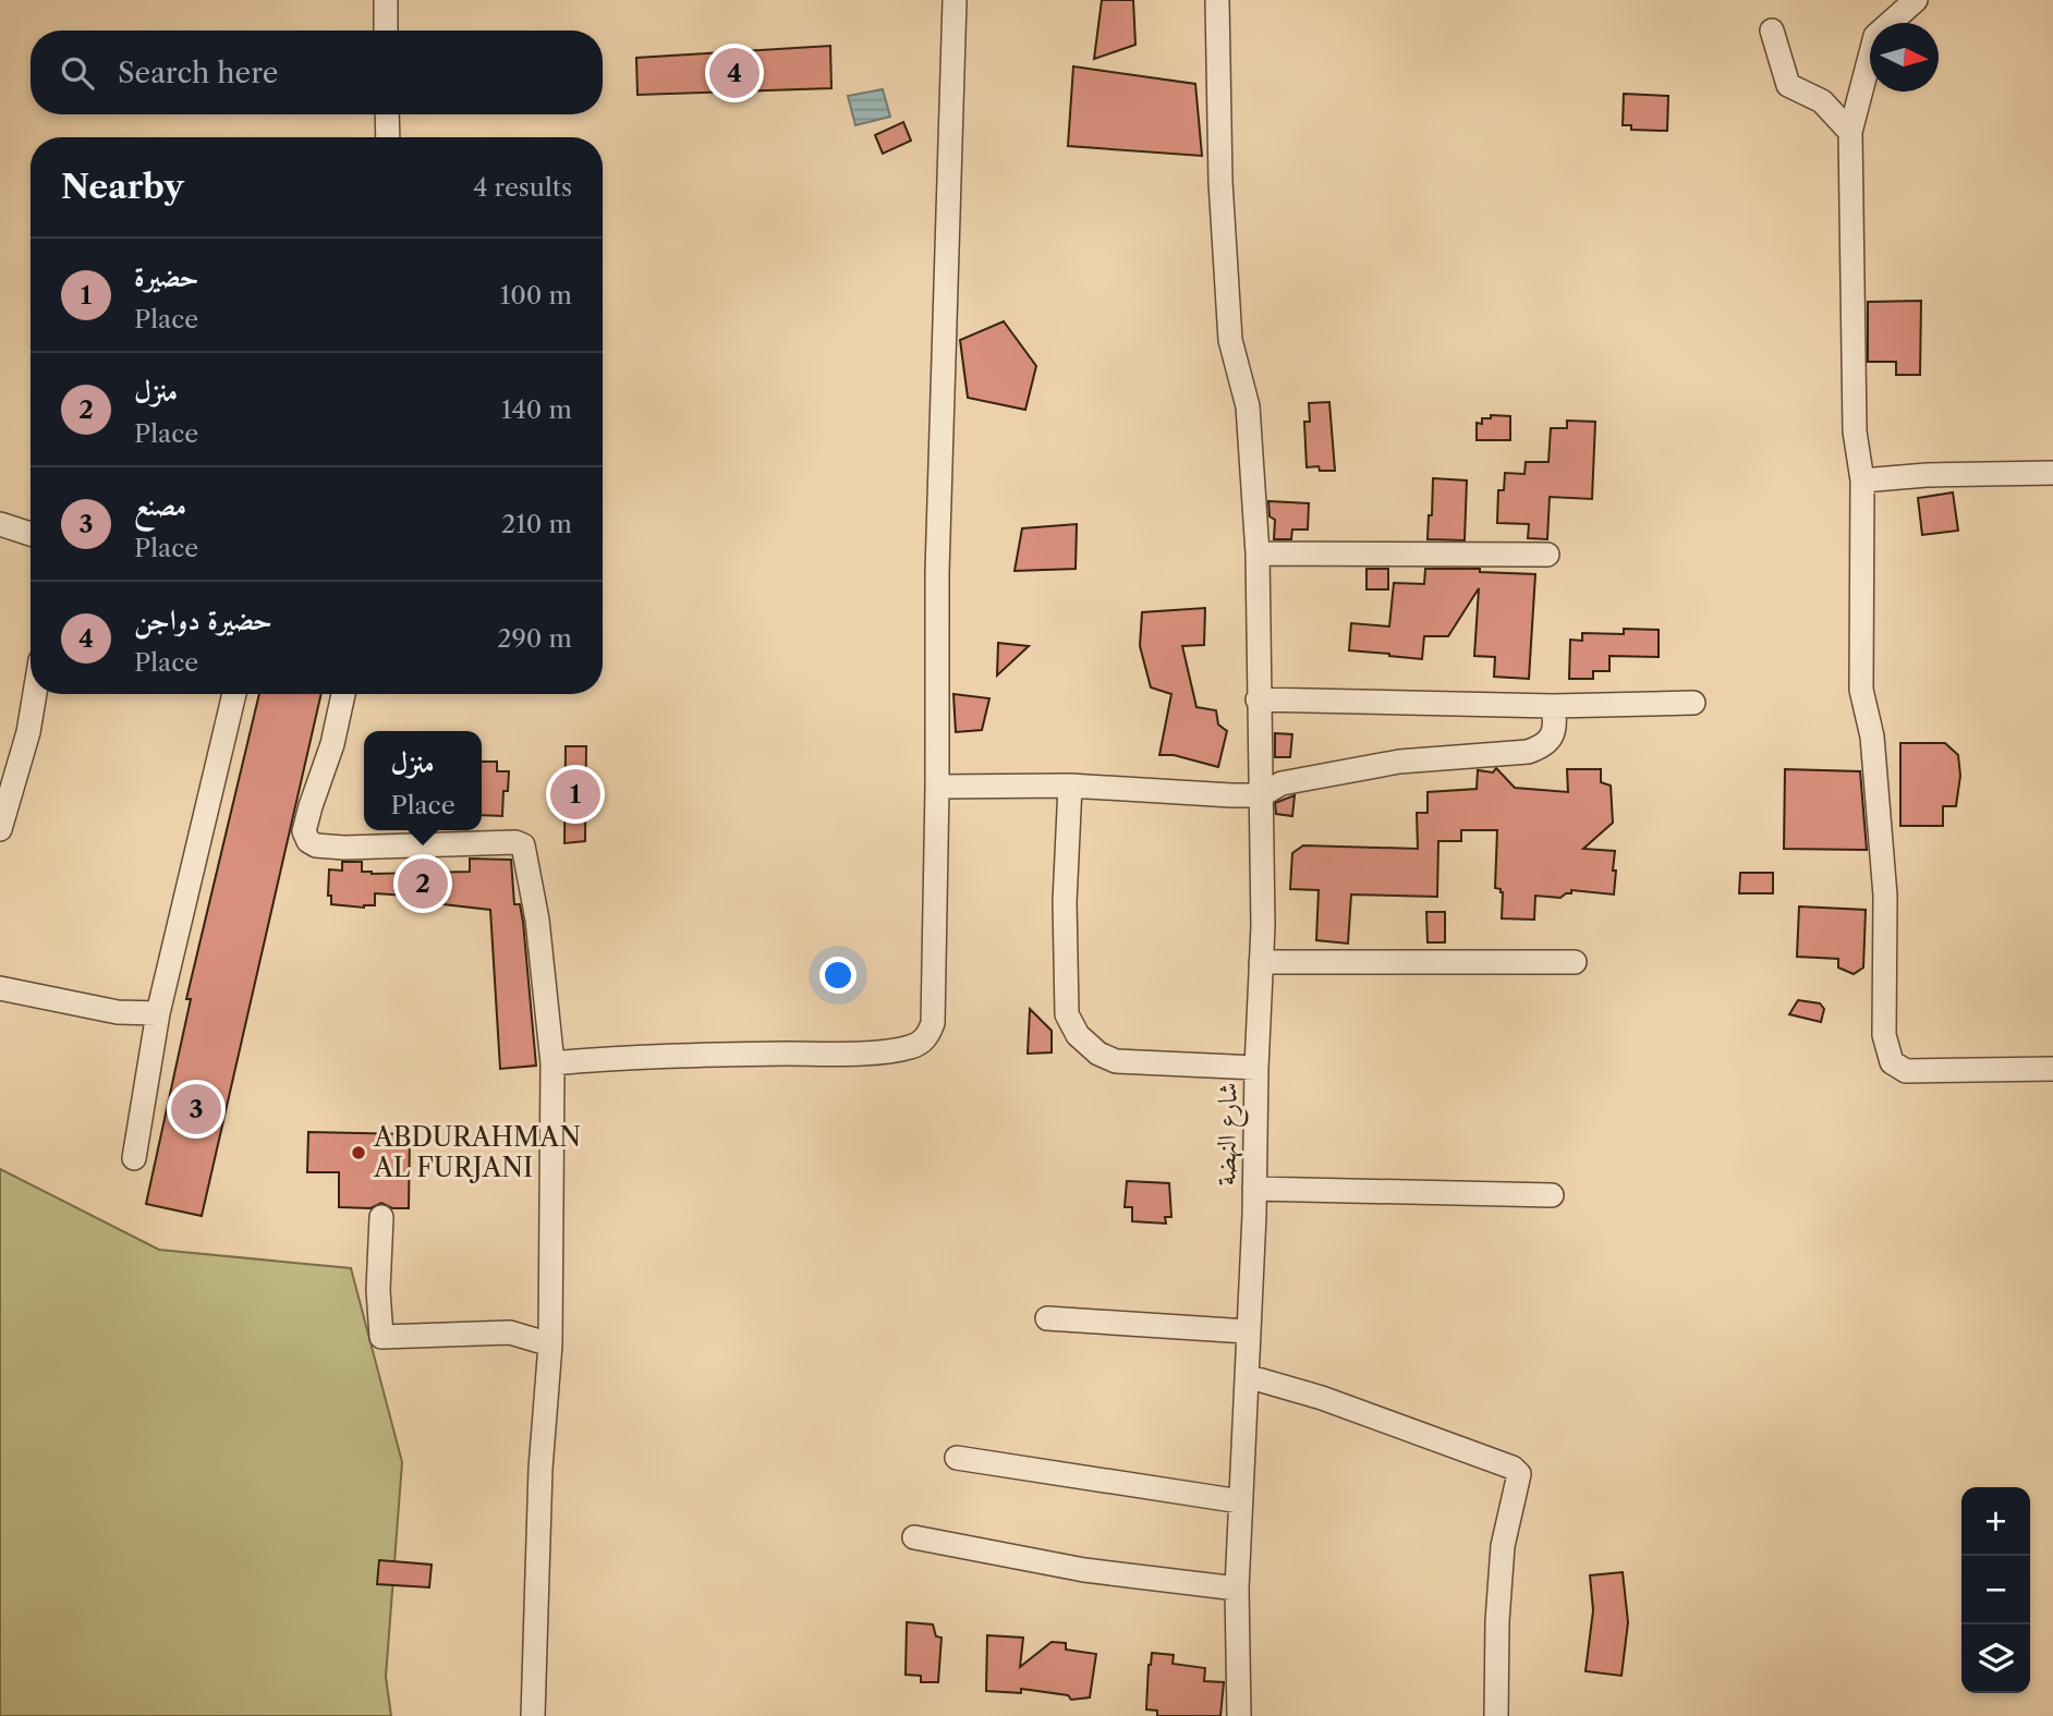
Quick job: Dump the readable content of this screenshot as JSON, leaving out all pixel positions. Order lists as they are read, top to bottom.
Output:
{
  "streets": {
    "street": ["شارع النهضة"]
  },
  "places": ["ABDURAHMAN AL FURJANI"],
  "north": "right",
  "page": {
    "search": "Search here",
    "pins": [
      "4",
      "1",
      "2",
      "3"
    ],
    "heading": ["Nearby", "4 results"],
    "list": [
      {
        "mark": "1",
        "name": "حضيرة",
        "note": "Place",
        "value": "100 m"
      },
      {
        "mark": "2",
        "name": "منزل",
        "note": "Place",
        "value": "140 m"
      },
      {
        "mark": "3",
        "name": "مصنع",
        "note": "Place",
        "value": "210 m"
      },
      {
        "mark": "4",
        "name": "حضيرة دواجن",
        "note": "Place",
        "value": "290 m"
      }
    ],
    "popup": ["منزل", "Place"],
    "map_buttons": ["+", "−"]
  }
}
